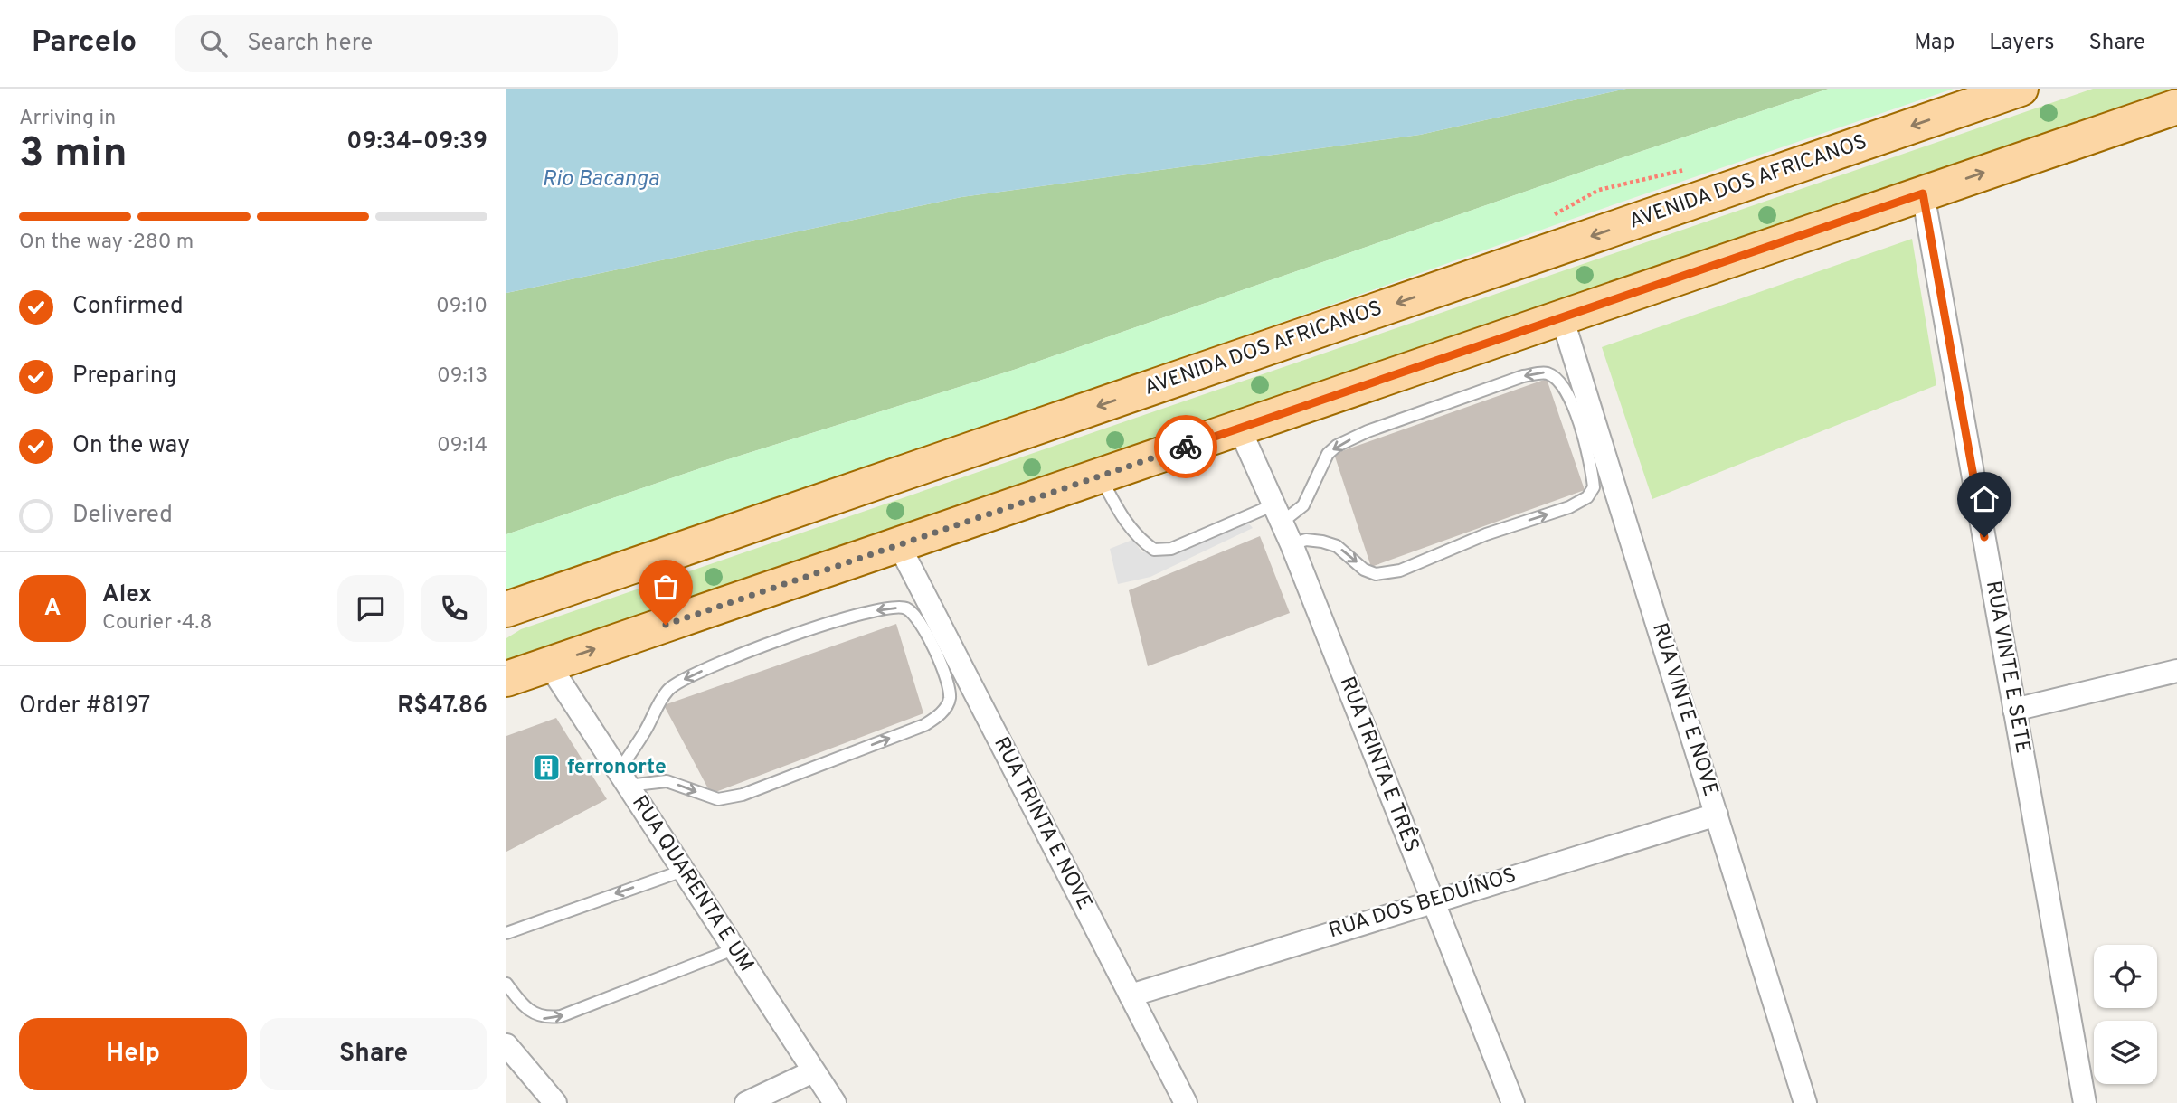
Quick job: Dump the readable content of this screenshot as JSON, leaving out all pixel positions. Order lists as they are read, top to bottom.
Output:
{
  "streets": {
    "main road": ["AVENIDA DOS AFRICANOS"],
    "street": [
      "RUA VINTE E SETE",
      "RUA VINTE E NOVE",
      "RUA TRINTA E TRÊS",
      "RUA TRINTA E NOVE",
      "RUA QUARENTA E UM",
      "RUA DOS BEDUÍNOS"
    ]
  },
  "crossings": [
    ["RUA VINTE E NOVE", "RUA DOS BEDUÍNOS"],
    ["RUA TRINTA E TRÊS", "RUA DOS BEDUÍNOS"],
    ["RUA TRINTA E NOVE", "RUA DOS BEDUÍNOS"]
  ],
  "water": ["Rio Bacanga"],
  "places": {
    "building": ["ferronorte"]
  },
  "page": {
    "header": "Parcelo",
    "search": "Search here",
    "nav": ["Map", "Layers", "Share"],
    "heading": ["3 min", "Arriving in", "09:34–09:39"],
    "panel": [
      "Alex",
      "Courier · 4.8",
      "Order #8197",
      "R$47.86"
    ],
    "bar": "On the way · 280 m",
    "list": [
      ["Confirmed", "09:10"],
      ["Preparing", "09:13"],
      ["On the way", "09:14"],
      "Delivered"
    ],
    "round": "A",
    "buttons": ["Help", "Share"]
  }
}
